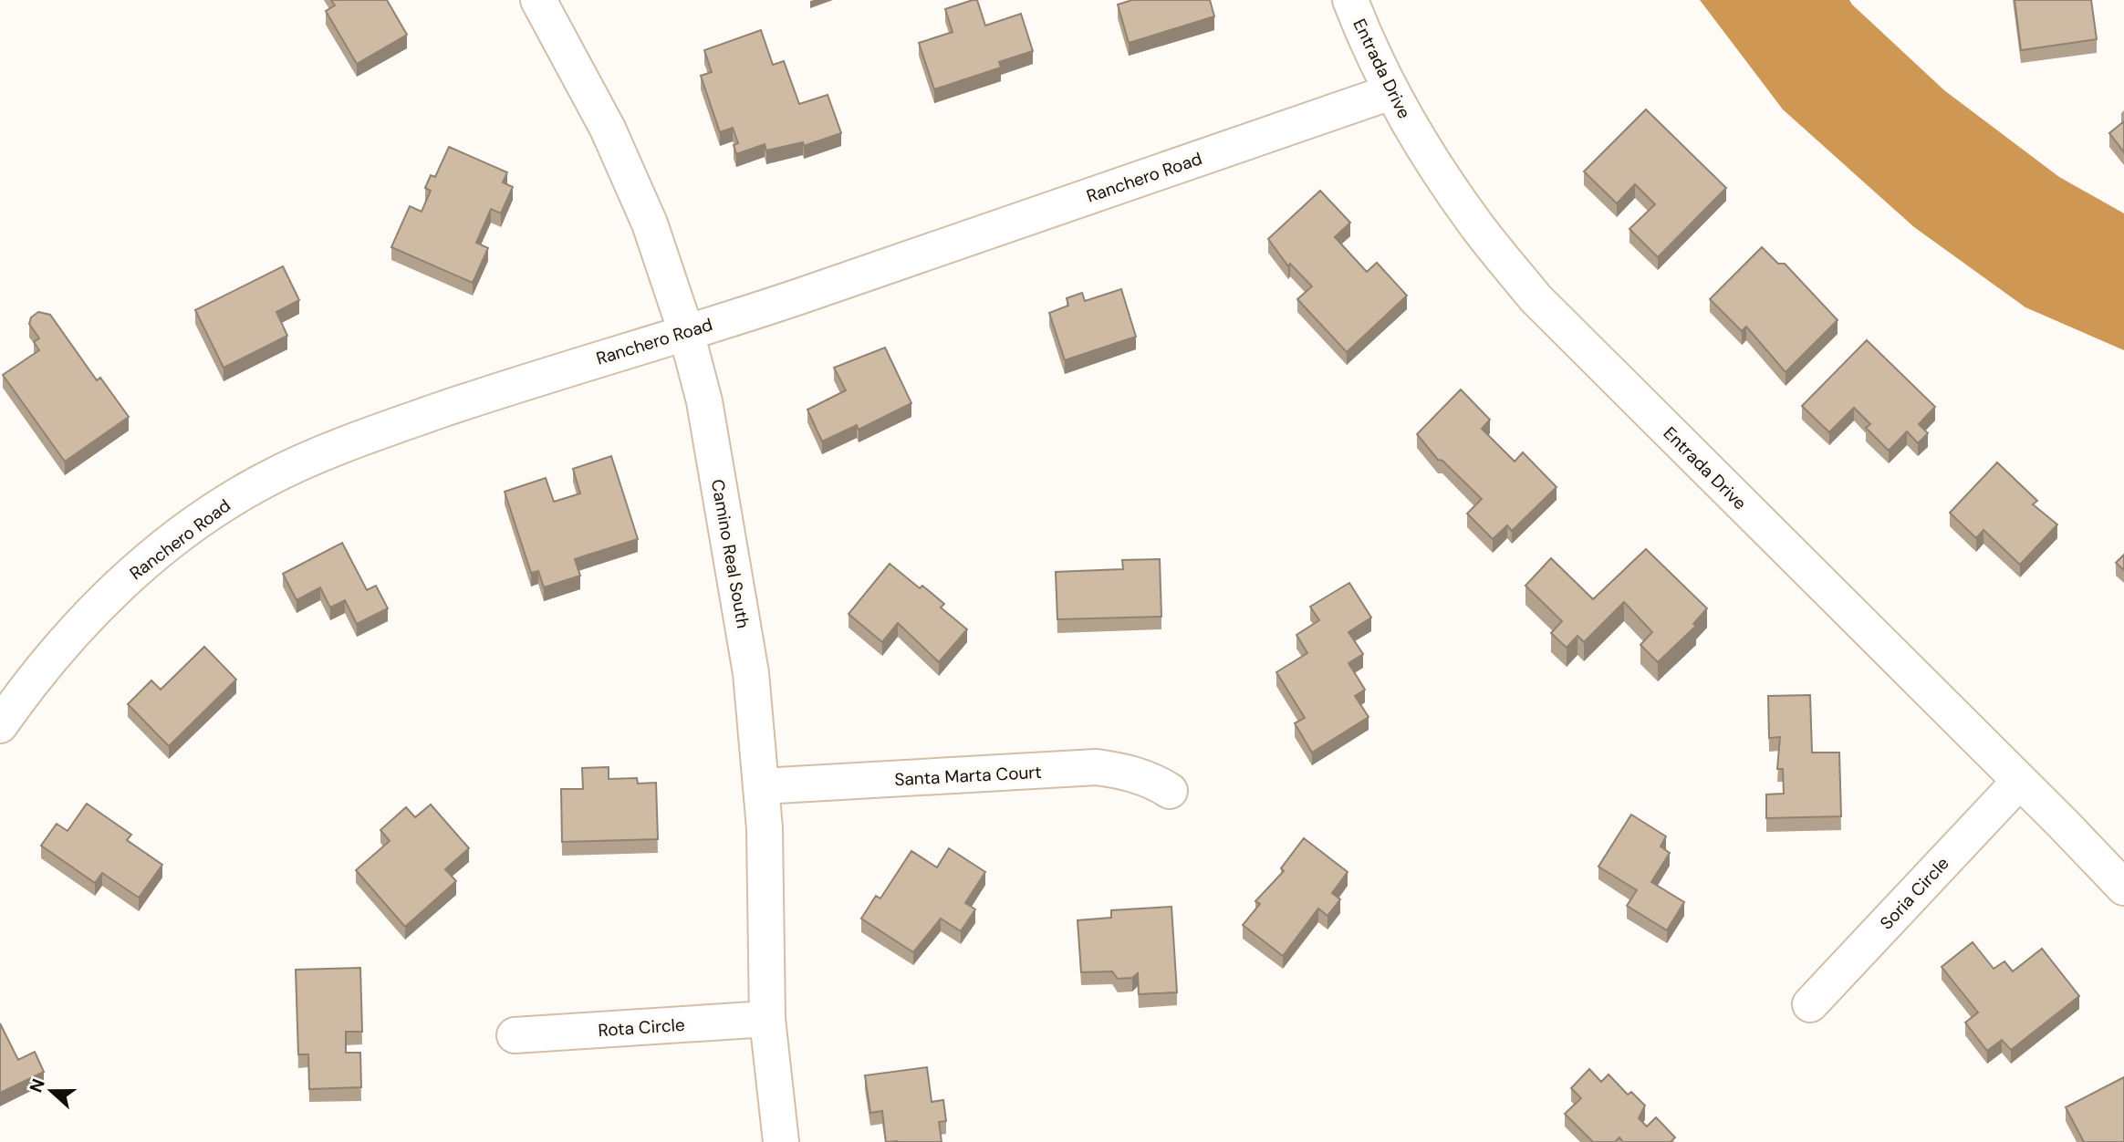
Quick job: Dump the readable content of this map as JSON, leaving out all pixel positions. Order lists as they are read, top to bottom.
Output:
{
  "streets": {
    "street": [
      "Entrada Drive",
      "Ranchero Road",
      "Camino Real South",
      "Santa Marta Court",
      "Soria Circle",
      "Rota Circle"
    ]
  },
  "crossings": [
    ["Entrada Drive", "Ranchero Road"],
    ["Entrada Drive", "Soria Circle"],
    ["Ranchero Road", "Camino Real South"],
    ["Camino Real South", "Santa Marta Court"],
    ["Camino Real South", "Rota Circle"]
  ],
  "north": "left"
}
